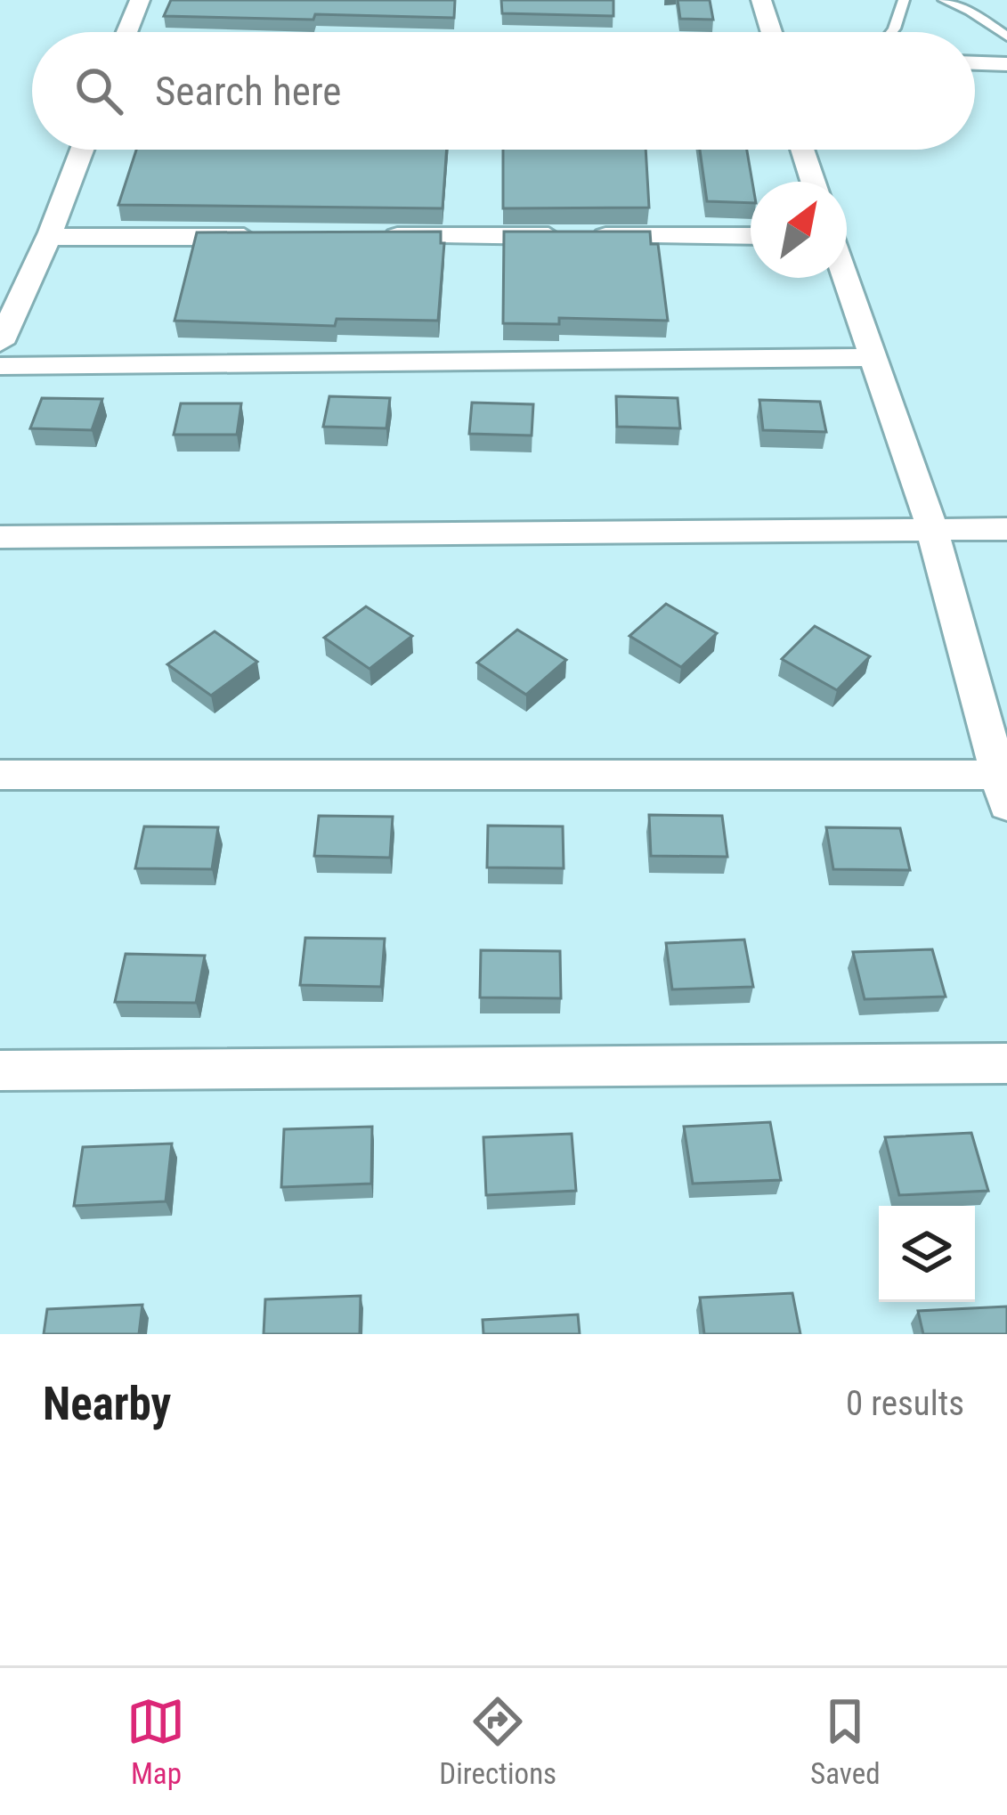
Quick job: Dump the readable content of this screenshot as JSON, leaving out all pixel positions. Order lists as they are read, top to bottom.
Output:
{
  "north": "top right",
  "page": {
    "search": "Search here",
    "heading": ["Nearby", "0 results"],
    "nav": ["Map", "Directions", "Saved"]
  }
}
